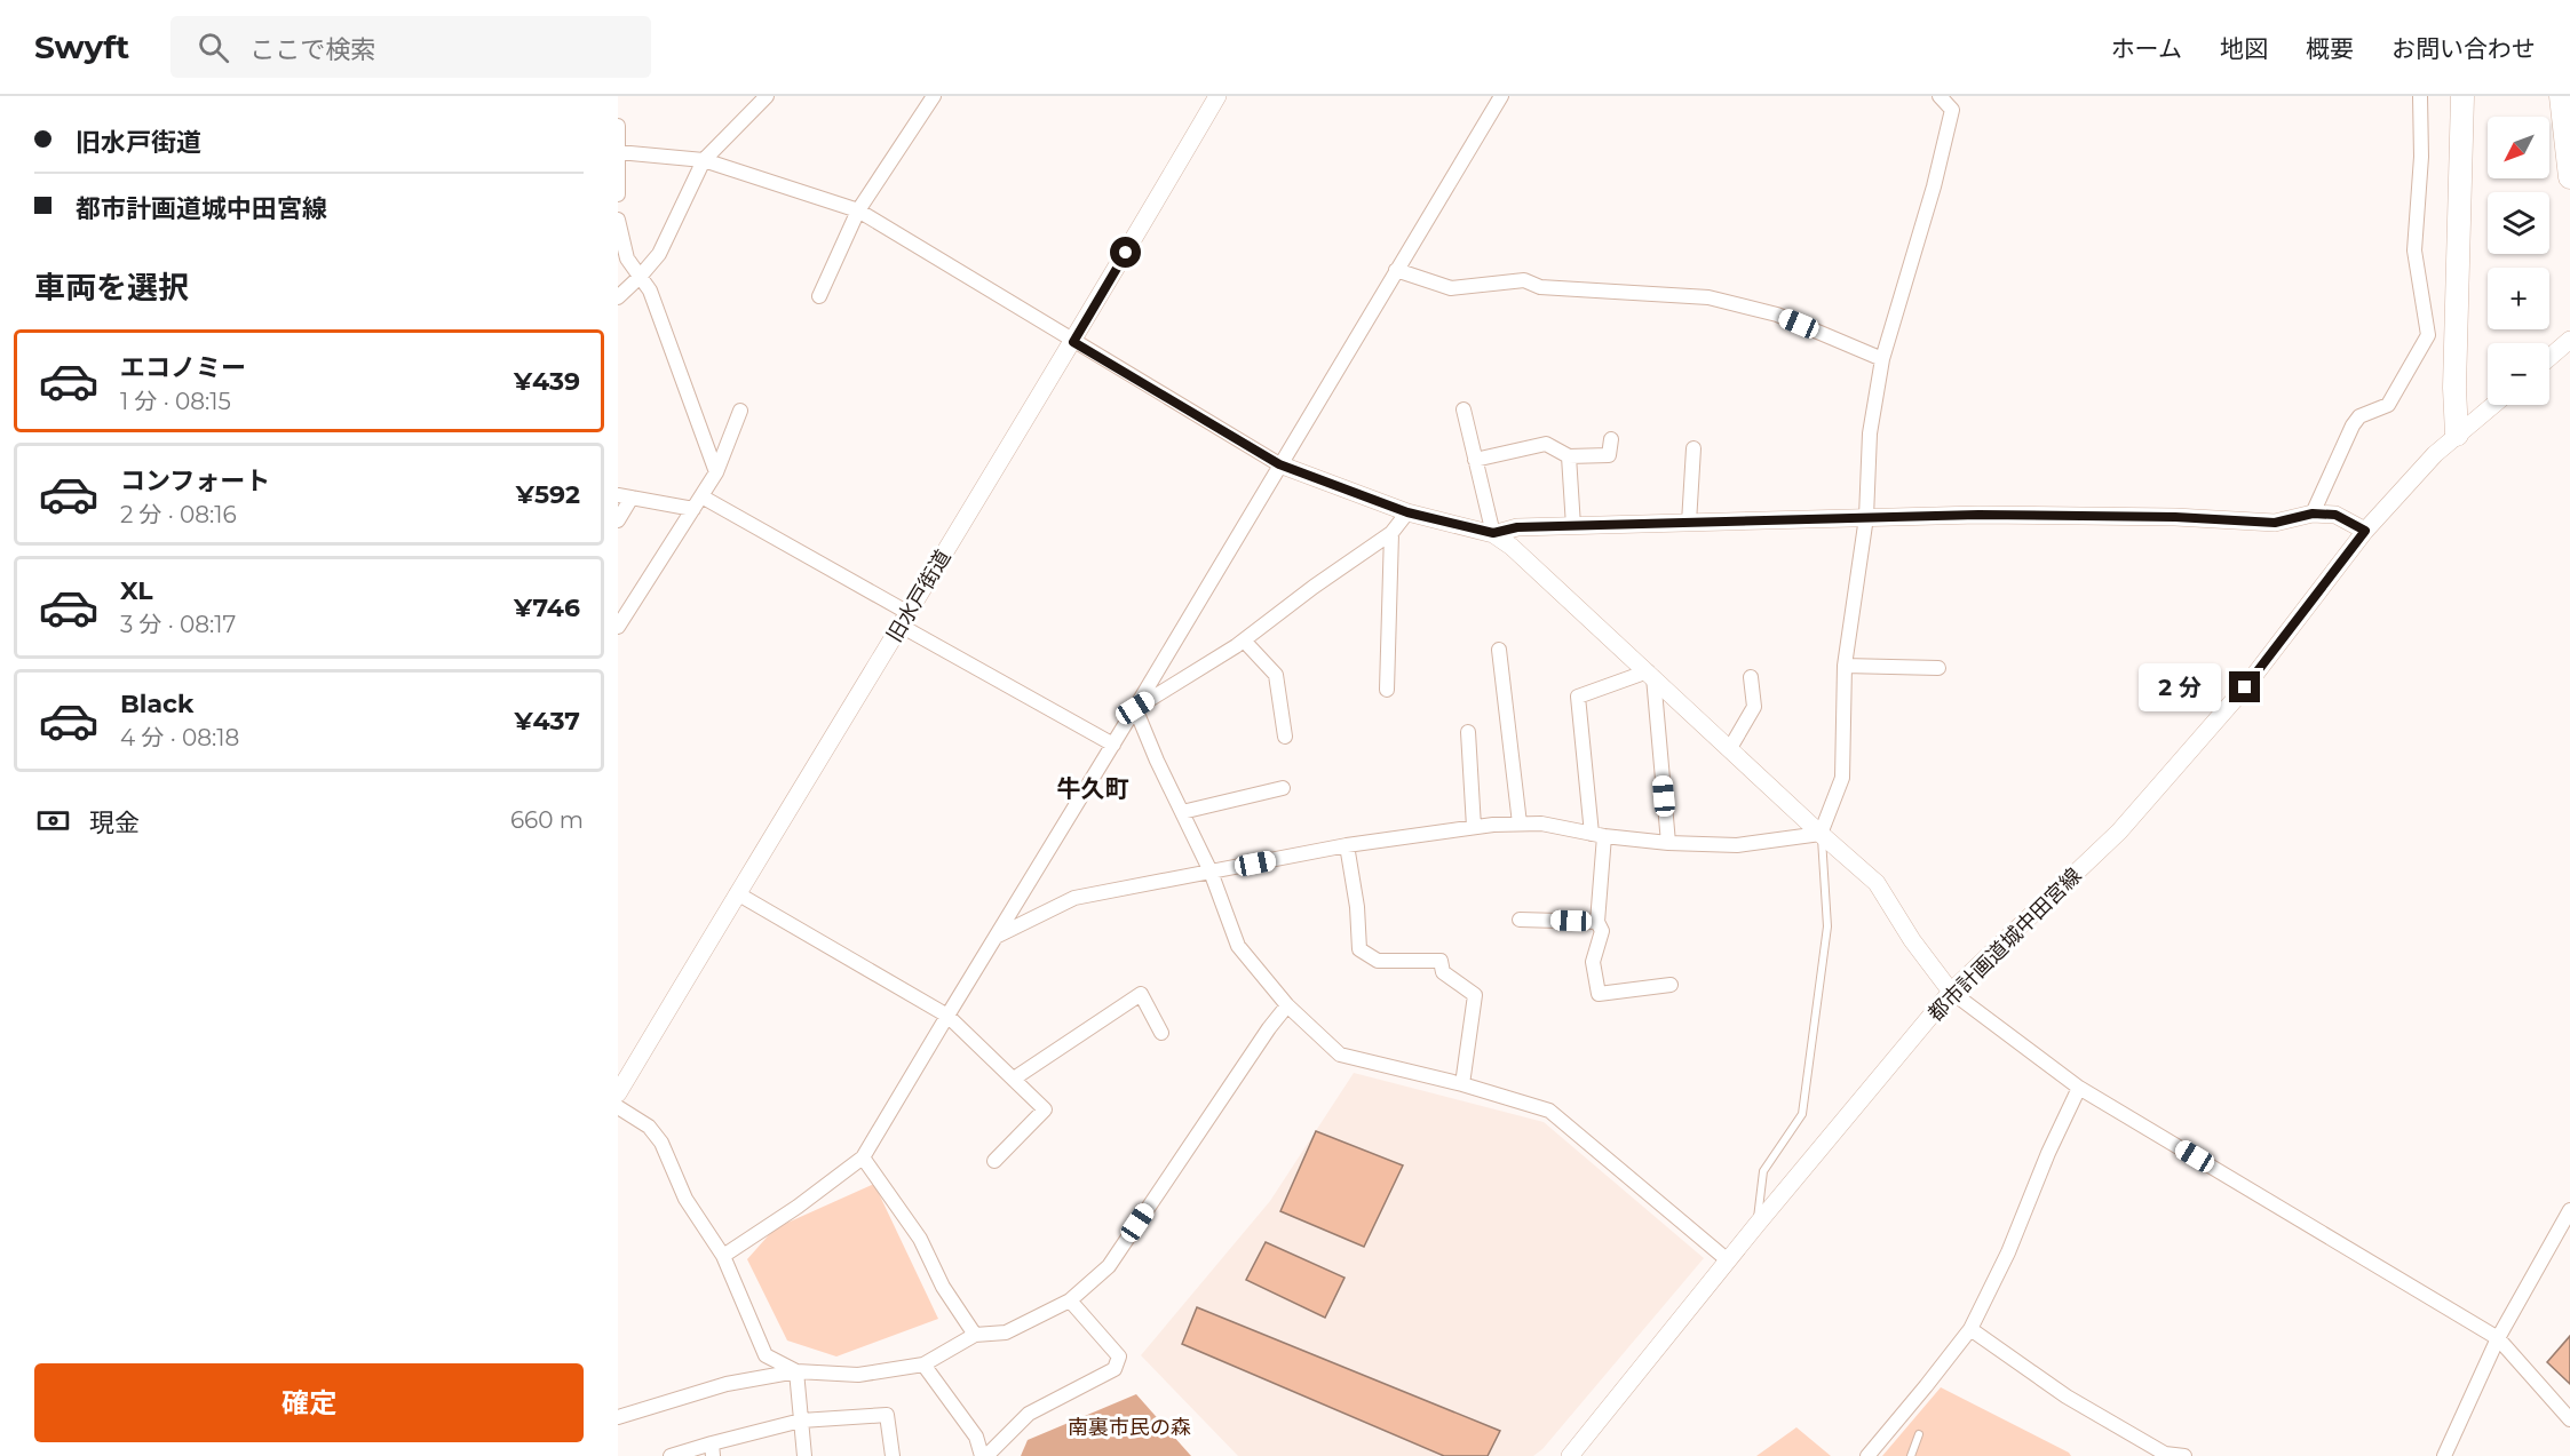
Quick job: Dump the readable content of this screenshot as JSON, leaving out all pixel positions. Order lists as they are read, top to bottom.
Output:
{
  "streets": {
    "street": ["旧水戸街道", "都市計画道城中田宮線"]
  },
  "districts": ["牛久町"],
  "parks": ["南裏市民の森"],
  "north": "bottom left",
  "page": {
    "header": "Swyft",
    "search": "ここで検索",
    "nav": [
      "ホーム",
      "地図",
      "概要",
      "お問い合わせ"
    ],
    "banner": ["旧水戸街道", "都市計画道城中田宮線"],
    "map_buttons": ["+", "−"],
    "heading": "車両を選択",
    "list": [
      {
        "name": "エコノミー",
        "note": "1 分 · 08:15",
        "value": "¥439"
      },
      {
        "name": "コンフォート",
        "note": "2 分 · 08:16",
        "value": "¥592"
      },
      {
        "name": "XL",
        "note": "3 分 · 08:17",
        "value": "¥746"
      },
      {
        "name": "Black",
        "note": "4 分 · 08:18",
        "value": "¥437"
      }
    ],
    "bubble": "2 分",
    "pay": ["現金", "660 m"],
    "buttons": "確定"
  }
}
